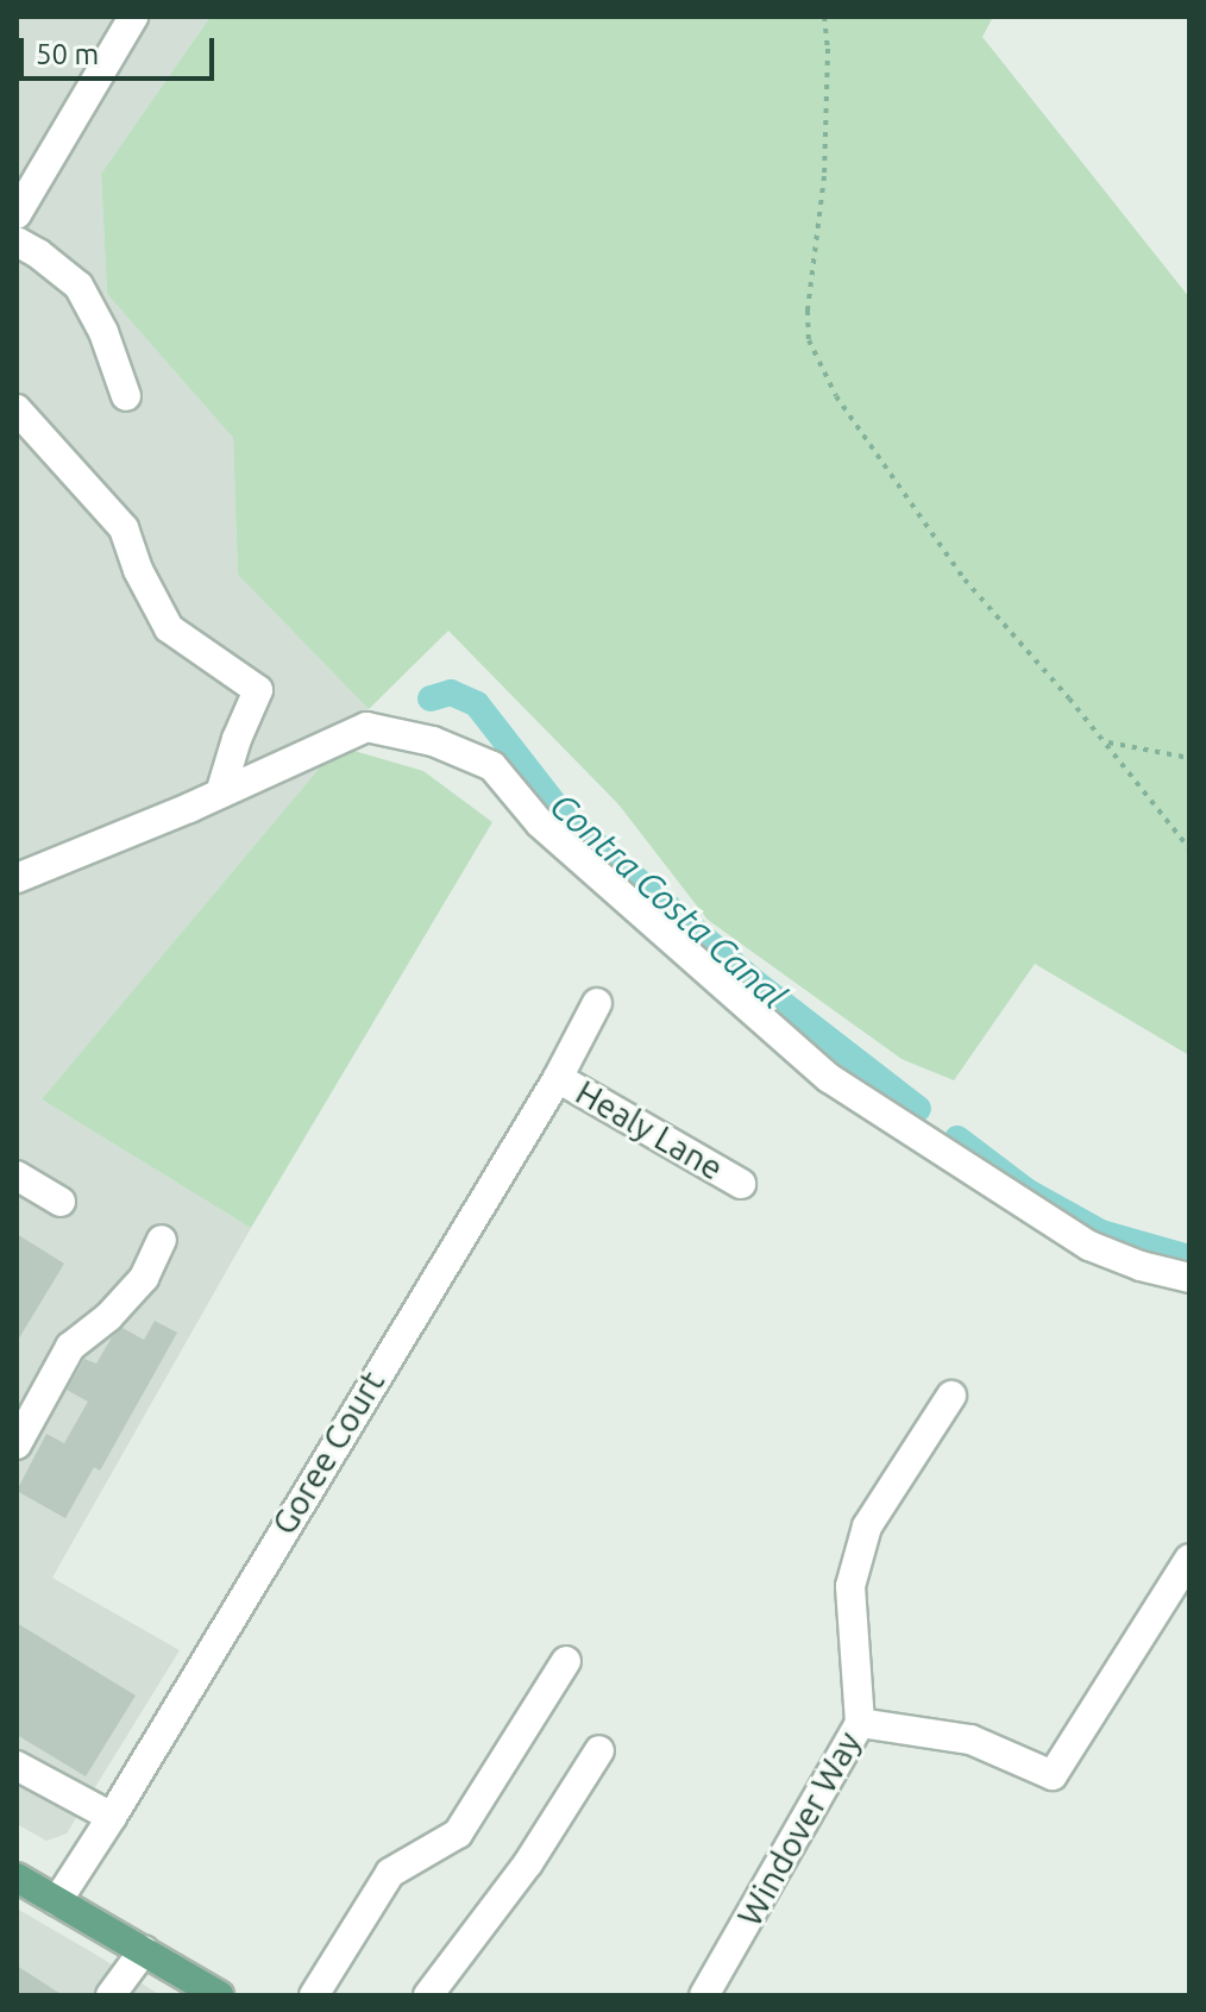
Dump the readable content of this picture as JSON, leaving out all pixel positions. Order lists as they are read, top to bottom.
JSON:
{
  "streets": {
    "street": ["Healy Lane", "Goree Court", "Windover Way"]
  },
  "crossings": [
    ["Healy Lane", "Goree Court"]
  ],
  "water": ["Contra Costa Canal"],
  "scale_bar": "50 m"
}
